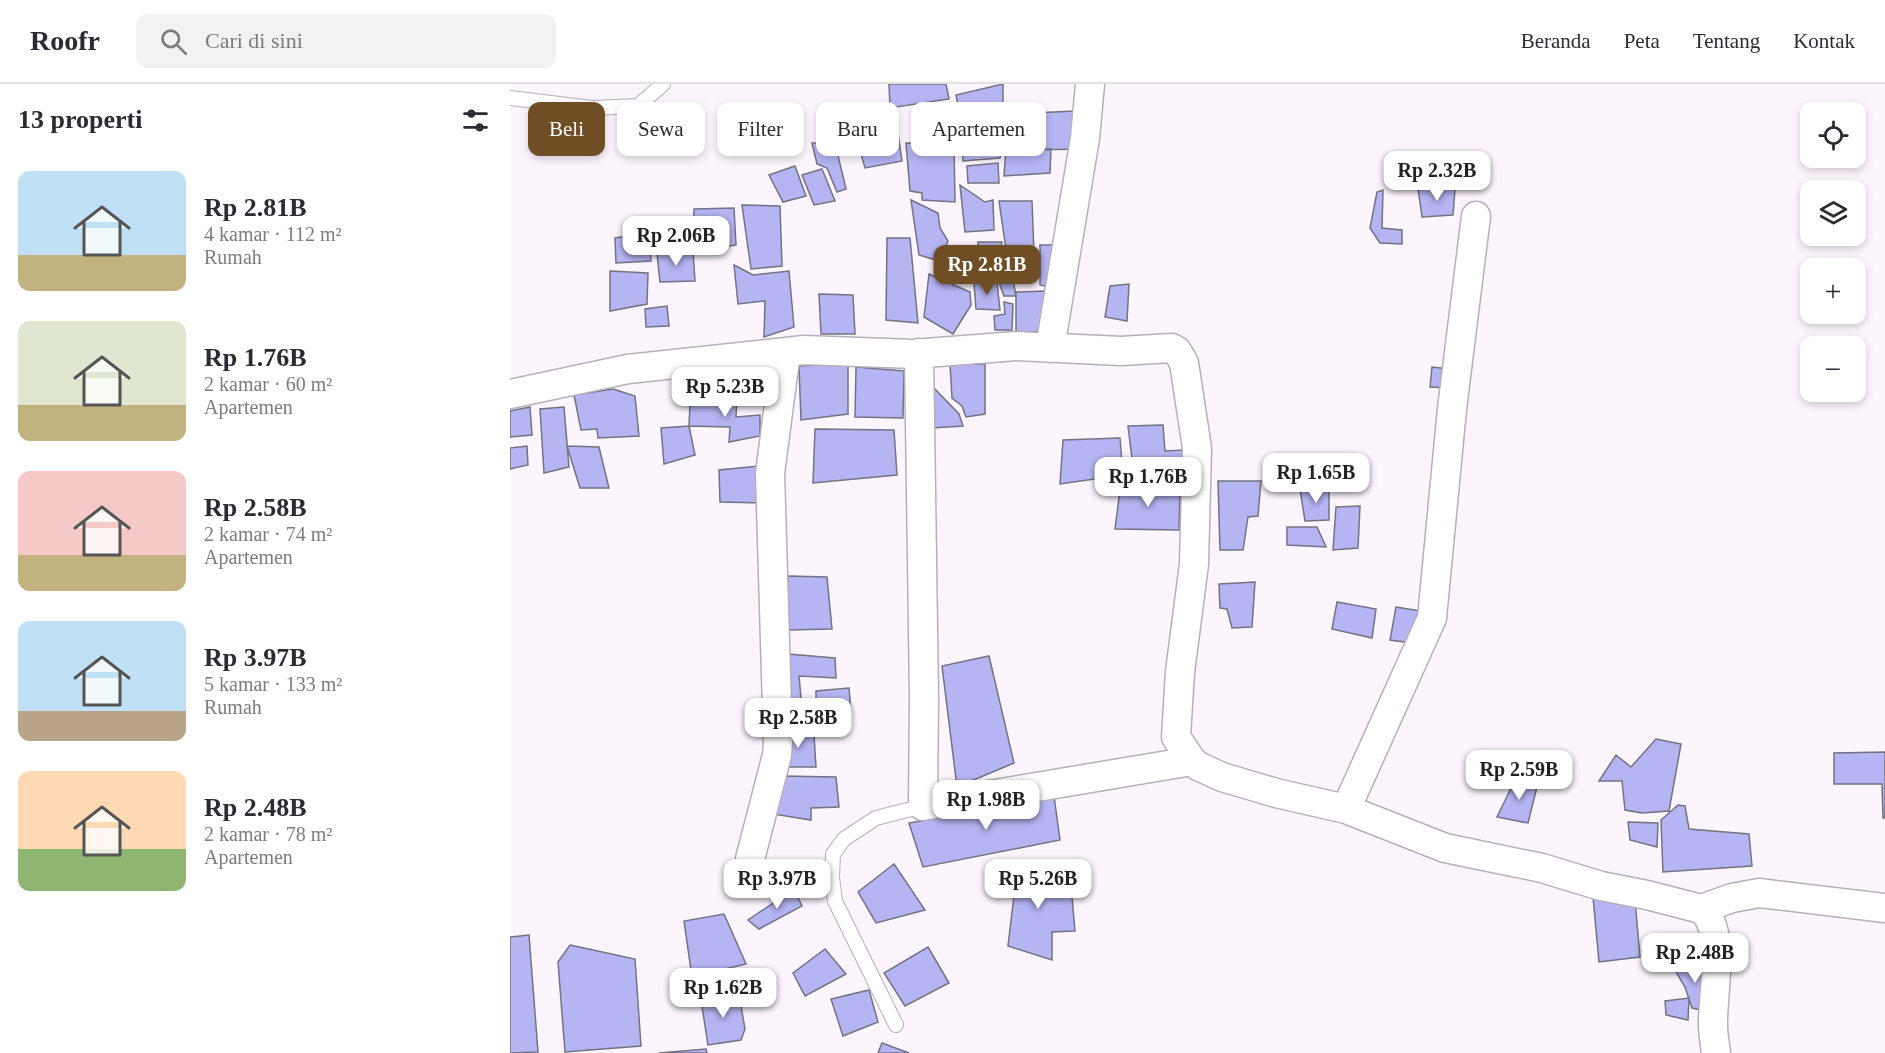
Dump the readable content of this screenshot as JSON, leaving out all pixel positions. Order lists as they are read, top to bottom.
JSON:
{
  "page": {
    "header": "Roofr",
    "search": "Cari di sini",
    "nav": [
      "Beranda",
      "Peta",
      "Tentang",
      "Kontak"
    ],
    "heading": "13 properti",
    "map_buttons": ["+", "−"],
    "chip": [
      "Beli",
      "Sewa",
      "Filter",
      "Baru",
      "Apartemen"
    ],
    "price": [
      "Rp 2.32B",
      "Rp 2.06B",
      "Rp 2.81B",
      "Rp 5.23B",
      "Rp 1.65B",
      "Rp 1.76B",
      "Rp 2.58B",
      "Rp 2.59B",
      "Rp 1.98B",
      "Rp 3.97B",
      "Rp 5.26B",
      "Rp 2.48B",
      "Rp 1.62B"
    ],
    "list": [
      {
        "name": "Rp 2.81B",
        "note": "4 kamar · 112 m² · Rumah"
      },
      {
        "name": "Rp 1.76B",
        "note": "2 kamar · 60 m² · Apartemen"
      },
      {
        "name": "Rp 2.58B",
        "note": "2 kamar · 74 m² · Apartemen"
      },
      {
        "name": "Rp 3.97B",
        "note": "5 kamar · 133 m² · Rumah"
      },
      {
        "name": "Rp 2.48B",
        "note": "2 kamar · 78 m² · Apartemen"
      }
    ]
  }
}
